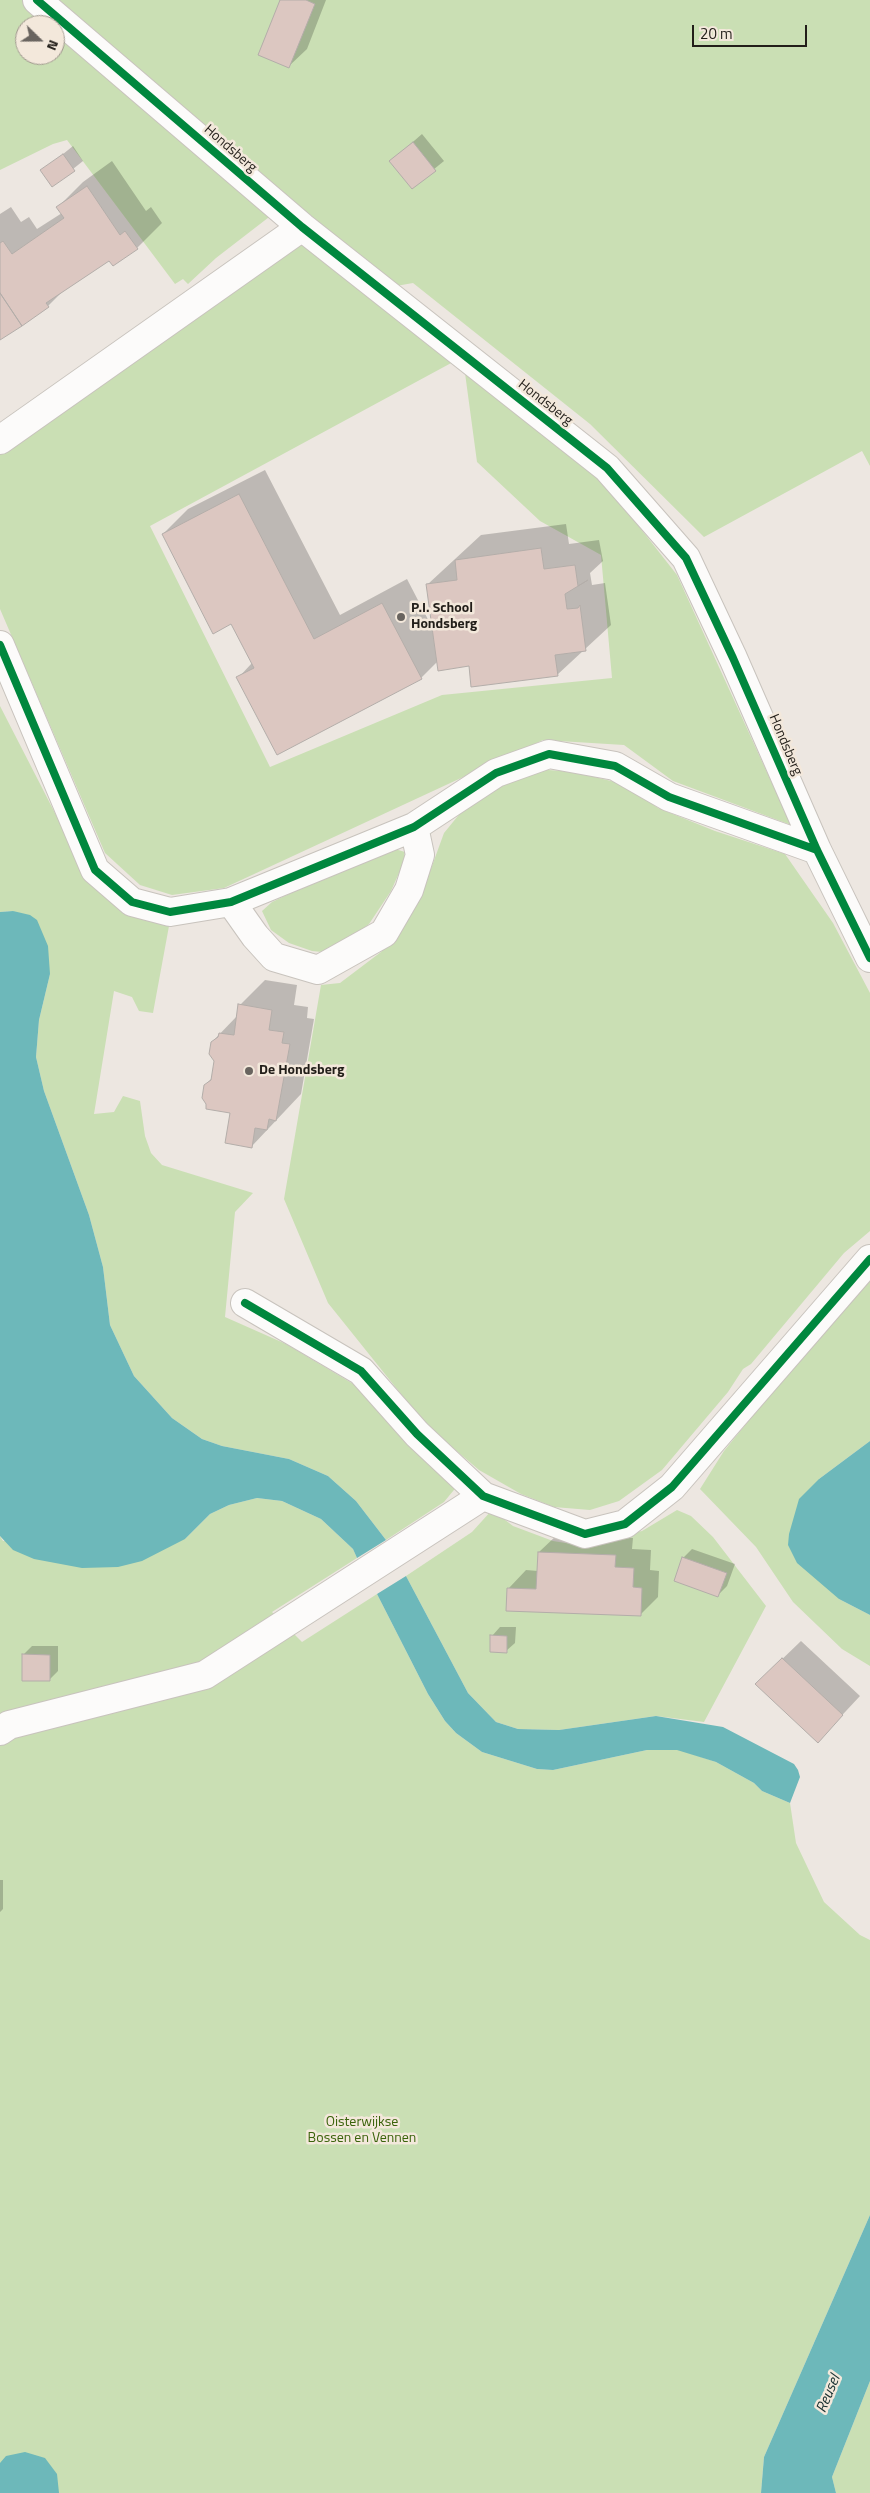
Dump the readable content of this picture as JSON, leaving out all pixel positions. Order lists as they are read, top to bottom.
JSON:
{
  "streets": {
    "street": ["Hondsberg"]
  },
  "water": ["Reusel"],
  "parks": ["Oisterwijkse Bossen en Vennen"],
  "places": ["P.I. School Hondsberg", "De Hondsberg"],
  "scale_bar": "20 m",
  "north": "right"
}
